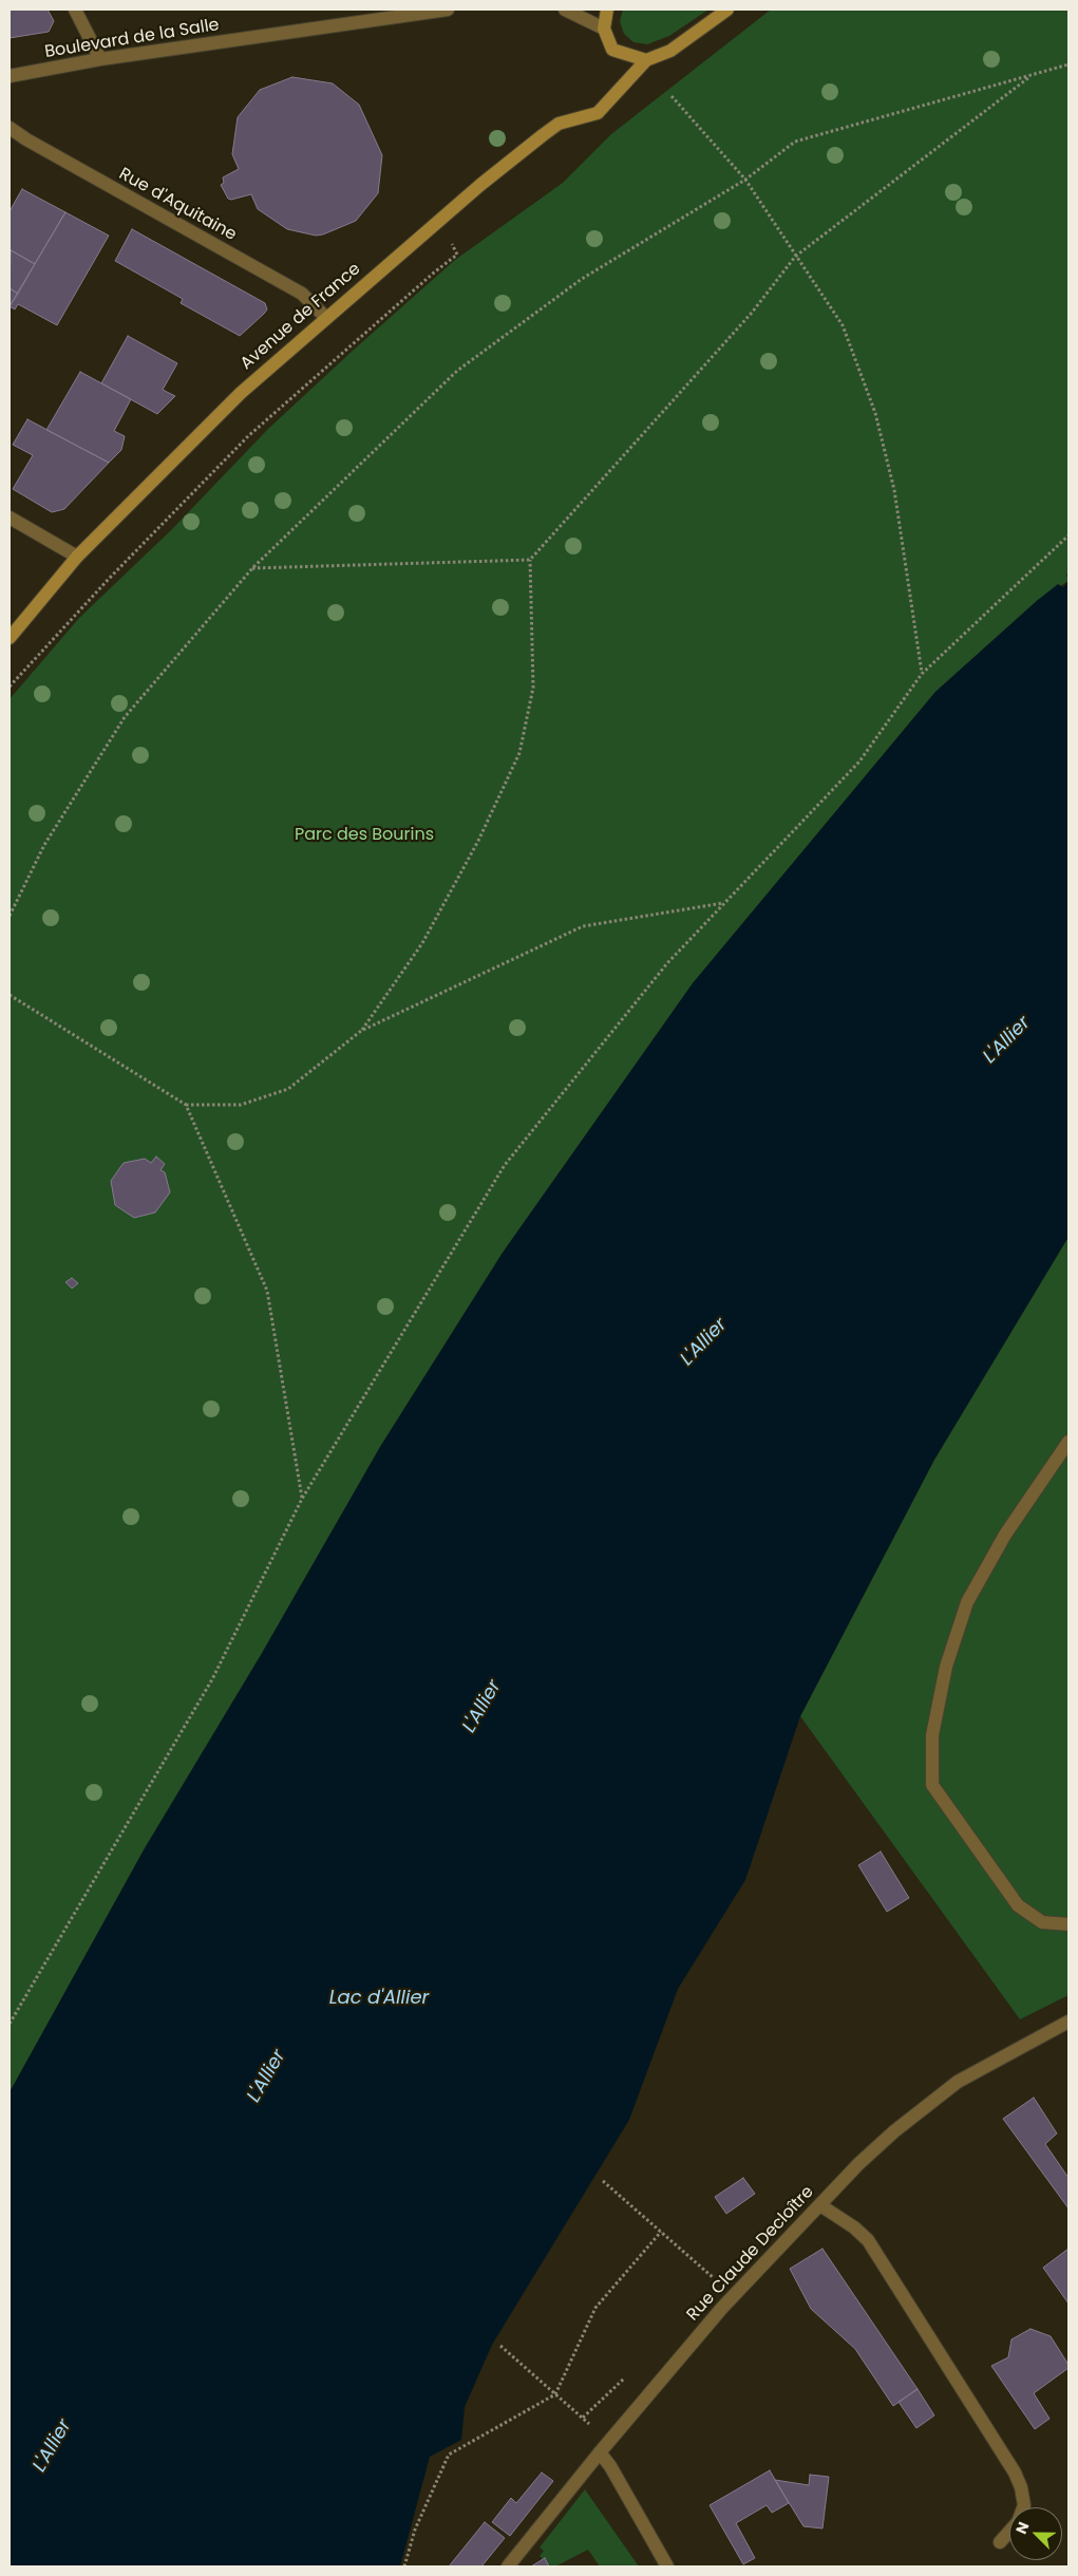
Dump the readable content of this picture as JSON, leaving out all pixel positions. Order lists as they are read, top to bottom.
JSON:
{
  "streets": {
    "street": [
      "Boulevard de la Salle",
      "Rue d'Aquitaine",
      "Avenue de France",
      "Rue Claude Decloître"
    ]
  },
  "crossings": [
    ["Rue d'Aquitaine", "Avenue de France"]
  ],
  "water": ["L'Allier", "Lac d'Allier"],
  "parks": ["Parc des Bourins"],
  "north": "top left"
}
